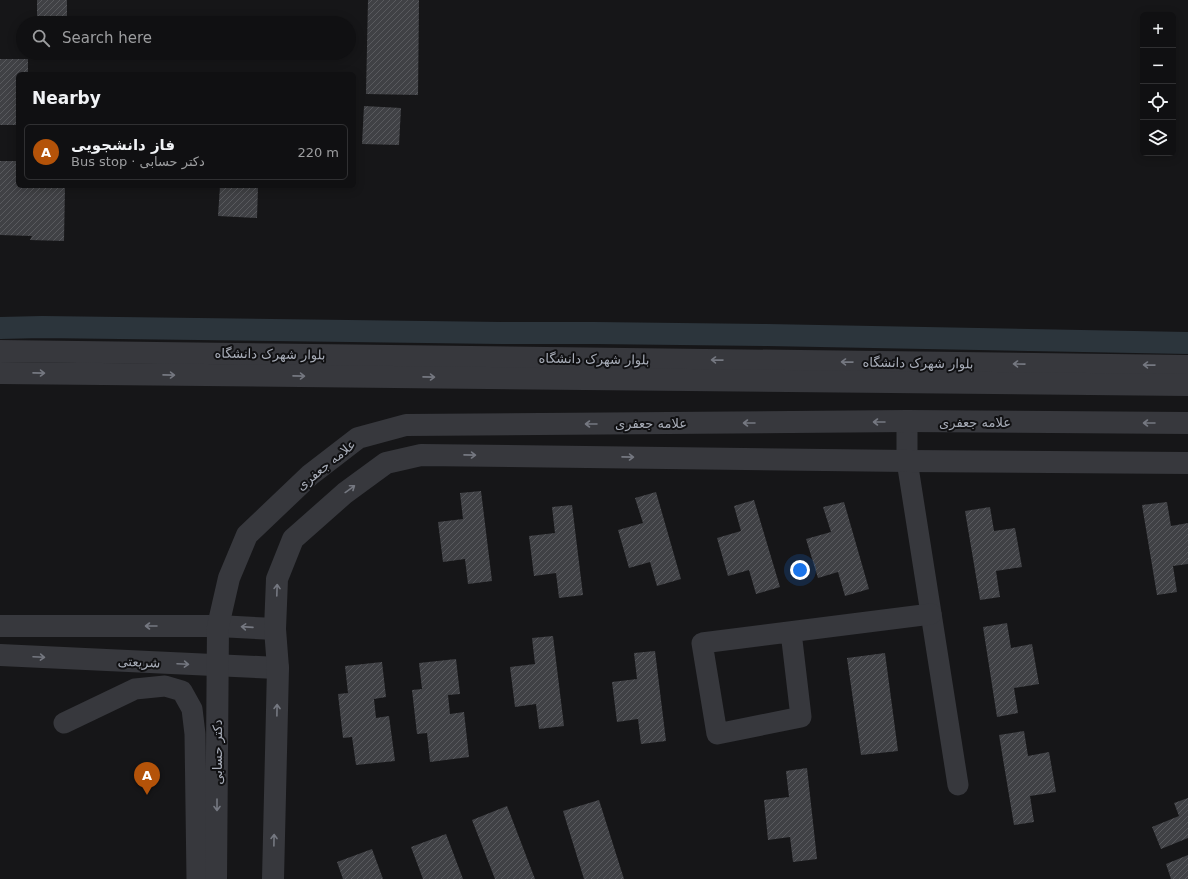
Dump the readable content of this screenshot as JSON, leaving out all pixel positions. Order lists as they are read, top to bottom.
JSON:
{
  "streets": {
    "street": [
      "بلوار شهرک دانشگاه",
      "علامه جعفری",
      "شریعتی",
      "دکتر حسابی"
    ]
  },
  "crossings": [
    ["علامه جعفری", "دکتر حسابی"],
    ["شریعتی", "دکتر حسابی"]
  ],
  "page": {
    "map_buttons": ["+", "−"],
    "search": "Search here",
    "heading": "Nearby",
    "list": [
      {
        "mark": "A",
        "name": "فاز دانشجویی",
        "note": "Bus stop · دکتر حسابی",
        "value": "220 m"
      }
    ],
    "pins": "A"
  }
}
